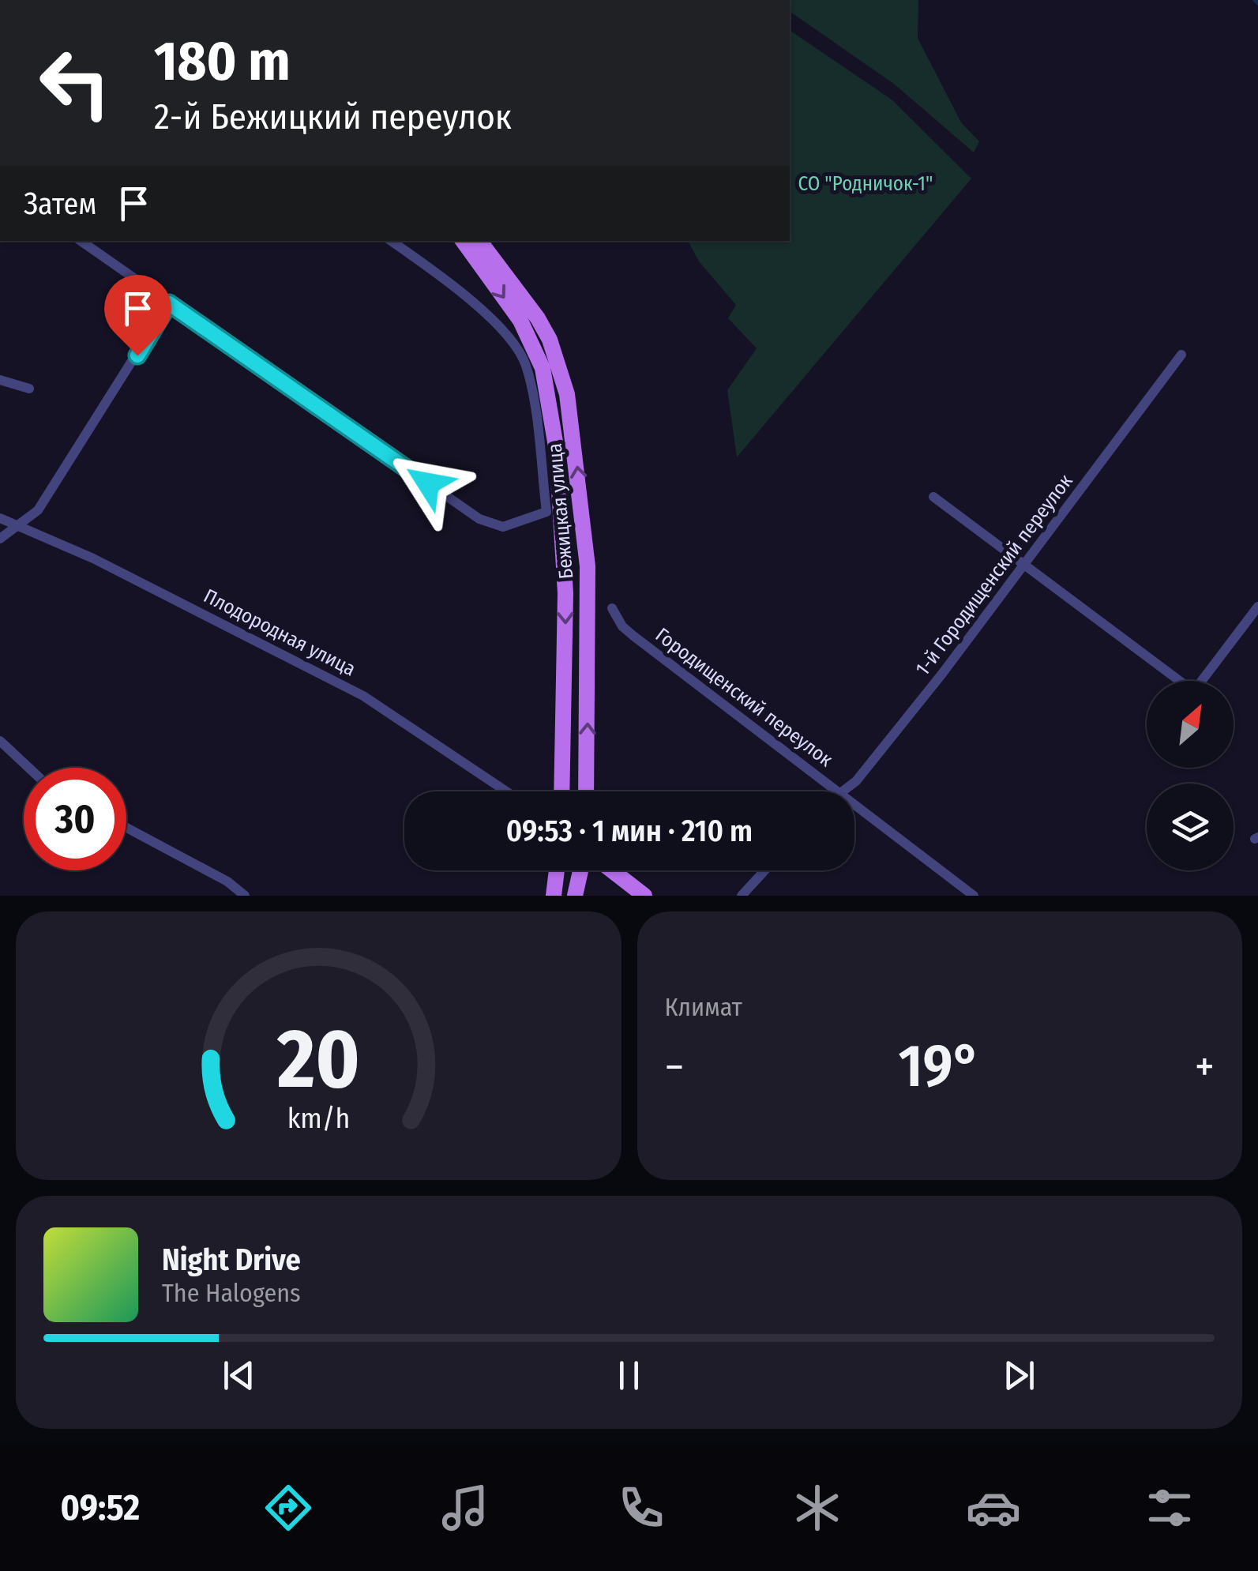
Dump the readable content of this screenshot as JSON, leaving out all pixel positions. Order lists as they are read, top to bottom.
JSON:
{
  "streets": {
    "main road": ["Бежицкая улица"],
    "street": ["1-й Городищенский переулок", "Плодородная улица", "Городищенский переулок"]
  },
  "parks": ["СО \"Родничок-1\""],
  "north": "top right",
  "page": {
    "turn": ["180 m", "2-й Бежицкий переулок"],
    "then": "Затем",
    "limit": "30",
    "trip": "09:53 · 1 мин · 210 m",
    "tile": "Климат",
    "heat": ["−", "19°", "+"],
    "song": ["Night Drive", "The Halogens"],
    "tabs": "09:52",
    "gauge": ["20", "km/h"]
  }
}
